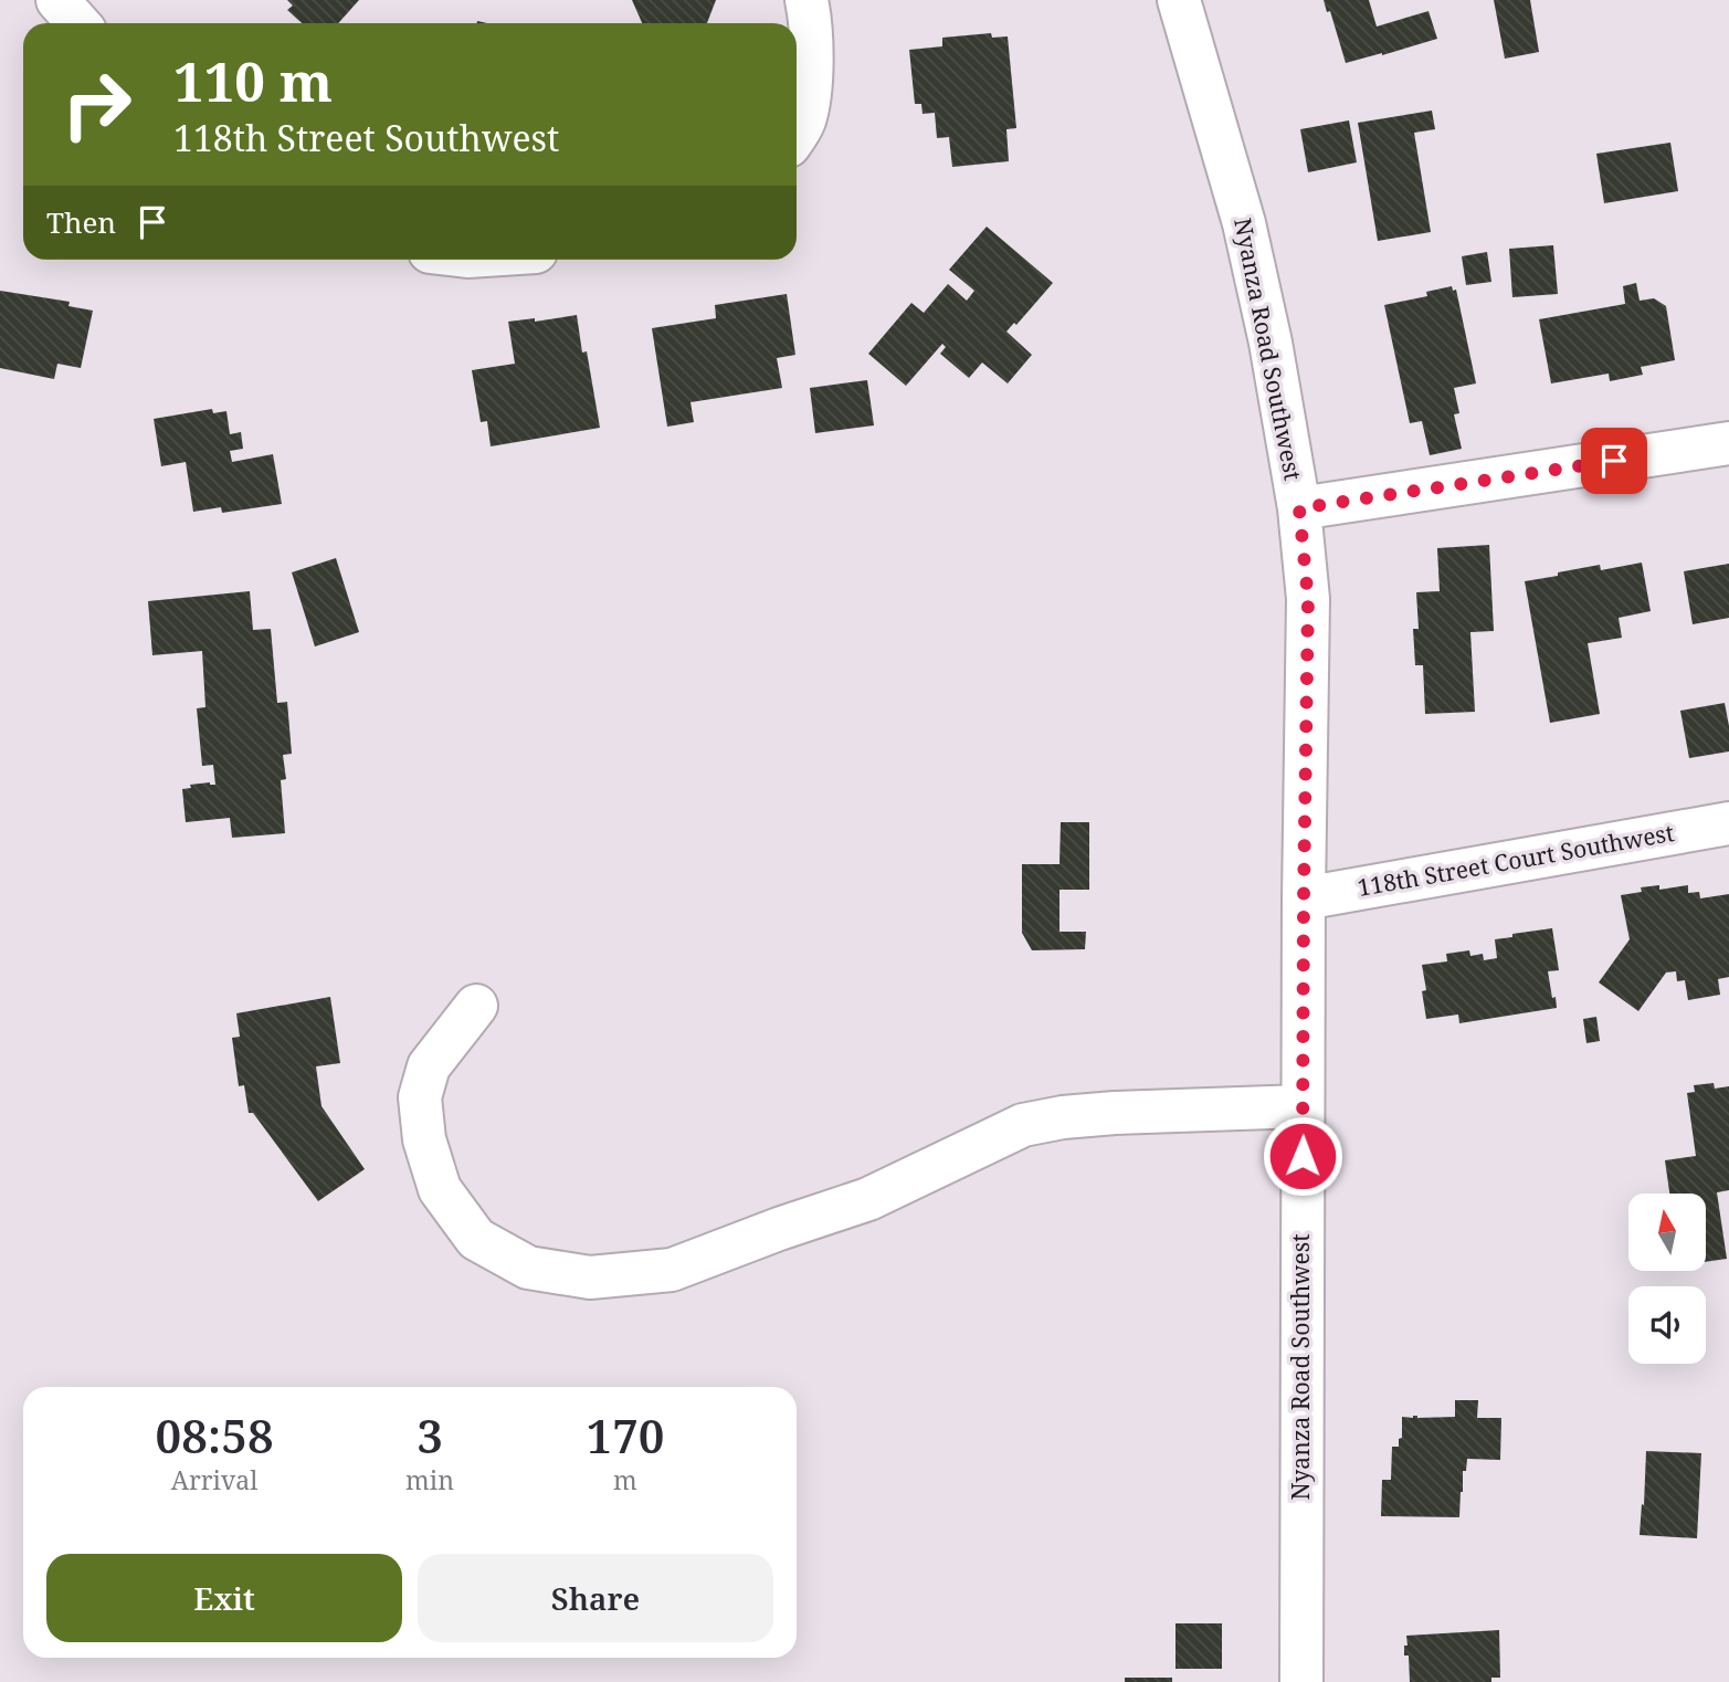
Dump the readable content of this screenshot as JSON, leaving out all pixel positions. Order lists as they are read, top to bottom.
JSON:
{
  "streets": {
    "street": ["Nyanza Road Southwest", "118th Street Court Southwest"]
  },
  "crossings": [
    ["Nyanza Road Southwest", "118th Street Court Southwest"]
  ],
  "north": "top",
  "page": {
    "turn": ["110 m", "118th Street Southwest"],
    "then": "Then",
    "eta": [
      "08:58",
      "Arrival",
      "3",
      "min",
      "170",
      "m"
    ],
    "buttons": ["Exit", "Share"]
  }
}
